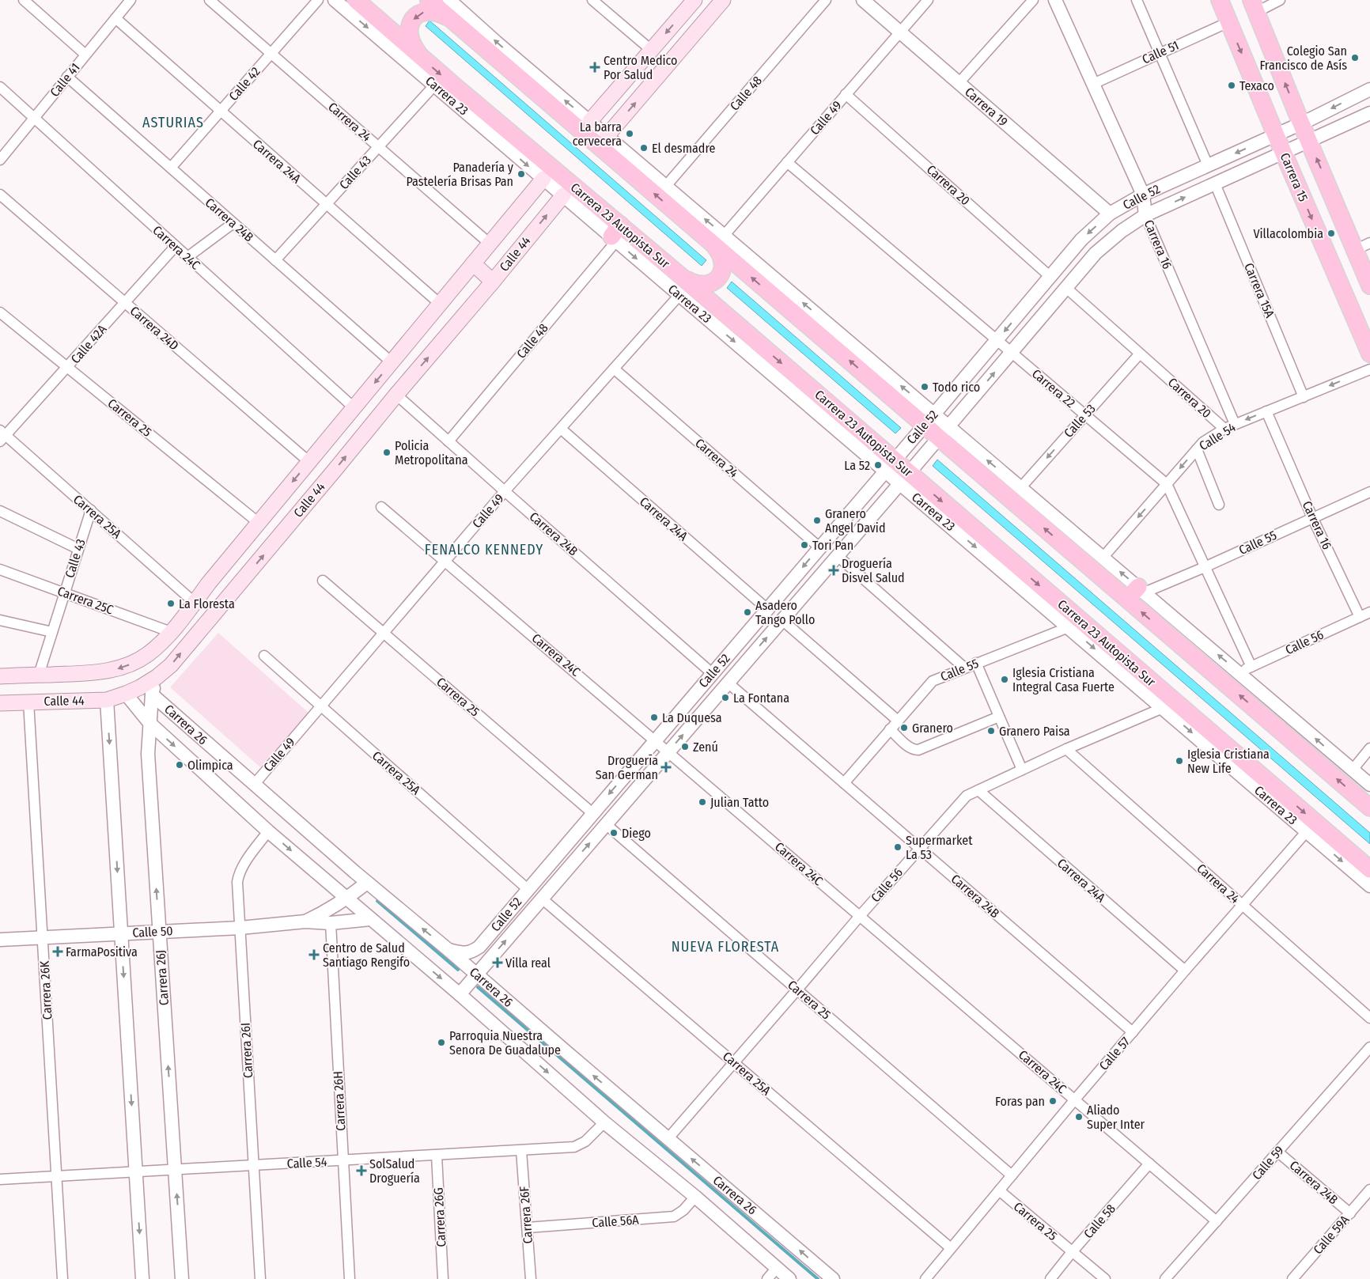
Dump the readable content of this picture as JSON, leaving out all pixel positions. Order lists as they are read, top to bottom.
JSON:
{
  "streets": {
    "main road": ["Carrera 15", "Carrera 23 Autopista Sur", "Calle 44"],
    "street": [
      "Calle 51",
      "Calle 41",
      "Calle 42",
      "Calle 48",
      "Carrera 23",
      "Carrera 19",
      "Calle 49",
      "Carrera 24",
      "Carrera 24A",
      "Calle 43",
      "Carrera 20",
      "Calle 52",
      "Carrera 24B",
      "Carrera 16",
      "Carrera 24C",
      "Carrera 15A",
      "Carrera 24D",
      "Calle 42A",
      "Carrera 22",
      "Carrera 25",
      "Calle 53",
      "Calle 54",
      "Carrera 25A",
      "Calle 55",
      "Carrera 25C",
      "Calle 56",
      "Carrera 26",
      "Calle 50",
      "Carrera 26J",
      "Carrera 26K",
      "Carrera 26I",
      "Calle 57",
      "Carrera 26H",
      "Calle 59",
      "Carrera 26F",
      "Carrera 26G",
      "Calle 56A",
      "Calle 58",
      "Calle 59A"
    ]
  },
  "crossings": [
    ["Calle 51", "Carrera 15"],
    ["Calle 51", "Carrera 16"],
    ["Calle 41", "Carrera 24A"],
    ["Calle 41", "Carrera 24B"],
    ["Calle 41", "Carrera 24C"],
    ["Calle 42", "Carrera 24"],
    ["Calle 42", "Carrera 24A"],
    ["Calle 42", "Carrera 24B"],
    ["Calle 48", "Carrera 23"],
    ["Calle 48", "Carrera 24B"],
    ["Calle 48", "Carrera 23 Autopista Sur"],
    ["Carrera 23", "Calle 49"],
    ["Carrera 23", "Calle 43"],
    ["Carrera 23", "Calle 52"],
    ["Carrera 23", "Carrera 23 Autopista Sur"],
    ["Carrera 23", "Calle 44"],
    ["Carrera 23", "Calle 55"],
    ["Carrera 23", "Calle 56"],
    ["Carrera 23", "Calle 57"],
    ["Carrera 19", "Calle 49"],
    ["Carrera 19", "Calle 52"],
    ["Calle 49", "Carrera 24"],
    ["Calle 49", "Carrera 24A"],
    ["Calle 49", "Carrera 20"],
    ["Calle 49", "Carrera 24B"],
    ["Calle 49", "Carrera 24C"],
    ["Calle 49", "Carrera 22"],
    ["Calle 49", "Carrera 25"],
    ["Calle 49", "Carrera 25A"],
    ["Calle 49", "Carrera 26"],
    ["Carrera 24", "Calle 43"],
    ["Carrera 24", "Calle 52"],
    ["Carrera 24", "Calle 44"],
    ["Carrera 24", "Calle 56"],
    ["Carrera 24", "Calle 57"],
    ["Carrera 24A", "Calle 43"],
    ["Carrera 24A", "Calle 52"],
    ["Carrera 24A", "Calle 44"],
    ["Carrera 24A", "Calle 56"],
    ["Carrera 24A", "Calle 57"],
    ["Calle 43", "Carrera 24B"],
    ["Calle 43", "Calle 44"],
    ["Calle 43", "Carrera 25A"],
    ["Calle 43", "Carrera 25C"],
    ["Carrera 15", "Calle 52"],
    ["Carrera 20", "Calle 52"],
    ["Carrera 20", "Calle 53"],
    ["Carrera 20", "Calle 54"],
    ["Calle 52", "Carrera 24B"],
    ["Calle 52", "Carrera 23 Autopista Sur"],
    ["Calle 52", "Carrera 16"],
    ["Calle 52", "Carrera 24C"],
    ["Calle 52", "Carrera 15A"],
    ["Calle 52", "Carrera 22"],
    ["Calle 52", "Carrera 25"],
    ["Calle 52", "Carrera 25A"],
    ["Calle 52", "Carrera 26"],
    ["Carrera 24B", "Calle 44"],
    ["Carrera 24B", "Calle 55"],
    ["Carrera 24B", "Calle 56"],
    ["Carrera 24B", "Calle 57"],
    ["Carrera 24B", "Calle 59"],
    ["Carrera 24B", "Calle 59A"],
    ["Carrera 16", "Calle 54"],
    ["Carrera 16", "Calle 55"],
    ["Carrera 16", "Calle 56"],
    ["Carrera 24C", "Calle 44"],
    ["Carrera 24C", "Calle 42A"],
    ["Carrera 24C", "Calle 56"],
    ["Carrera 24C", "Calle 57"],
    ["Carrera 24C", "Calle 59"],
    ["Carrera 24C", "Calle 58"],
    ["Calle 44", "Carrera 24D"],
    ["Calle 44", "Carrera 25"],
    ["Calle 44", "Carrera 25A"],
    ["Calle 44", "Carrera 25C"],
    ["Calle 44", "Carrera 26"],
    ["Calle 44", "Carrera 26J"],
    ["Calle 44", "Carrera 26K"],
    ["Carrera 15A", "Calle 54"],
    ["Carrera 24D", "Calle 42A"],
    ["Calle 42A", "Carrera 25"],
    ["Calle 42A", "Carrera 25A"],
    ["Carrera 22", "Calle 53"],
    ["Carrera 22", "Calle 54"],
    ["Carrera 22", "Calle 55"],
    ["Carrera 22", "Calle 56"],
    ["Carrera 25", "Calle 56"],
    ["Carrera 25", "Calle 57"],
    ["Carrera 25", "Calle 58"],
    ["Calle 54", "Carrera 26"],
    ["Calle 54", "Carrera 26J"],
    ["Calle 54", "Carrera 26K"],
    ["Calle 54", "Carrera 26I"],
    ["Calle 54", "Carrera 26H"],
    ["Calle 54", "Carrera 26F"],
    ["Calle 54", "Carrera 26G"],
    ["Carrera 25A", "Calle 56"],
    ["Carrera 25A", "Calle 57"],
    ["Calle 56", "Carrera 26"],
    ["Carrera 26", "Calle 50"],
    ["Carrera 26", "Carrera 26J"],
    ["Carrera 26", "Carrera 26I"],
    ["Carrera 26", "Calle 56A"],
    ["Calle 50", "Carrera 26J"],
    ["Calle 50", "Carrera 26K"],
    ["Calle 50", "Carrera 26I"],
    ["Calle 50", "Carrera 26H"],
    ["Carrera 26F", "Calle 56A"]
  ],
  "one_way": ["Calle 53"],
  "districts": ["ASTURIAS", "FENALCO KENNEDY", "NUEVA FLORESTA"],
  "places": {
    "other": [
      "Colegio San Francisco de Asís",
      "Texaco",
      "La barra cervecera",
      "El desmadre",
      "Panadería y Pastelería Brisas Pan",
      "Villacolombia",
      "Todo rico",
      "Policia Metropolitana",
      "La 52",
      "Granero Angel David",
      "Tori Pan",
      "La Floresta",
      "Asadero Tango Pollo",
      "Iglesia Cristiana Integral Casa Fuerte",
      "La Fontana",
      "La Duquesa",
      "Granero",
      "Granero Paisa",
      "Zenú",
      "Iglesia Cristiana New Life",
      "Olimpica",
      "Julian Tatto",
      "Diego",
      "Supermarket La 53",
      "Parroquia Nuestra Senora De Guadalupe",
      "Foras pan",
      "Aliado Super Inter"
    ],
    "health": [
      "Centro Medico Por Salud",
      "Droguería Disvel Salud",
      "Droguerīa San German",
      "FarmaPositiva",
      "Centro de Salud Santiago Rengifo",
      "Villa real",
      "SolSalud Droguería"
    ]
  }
}
